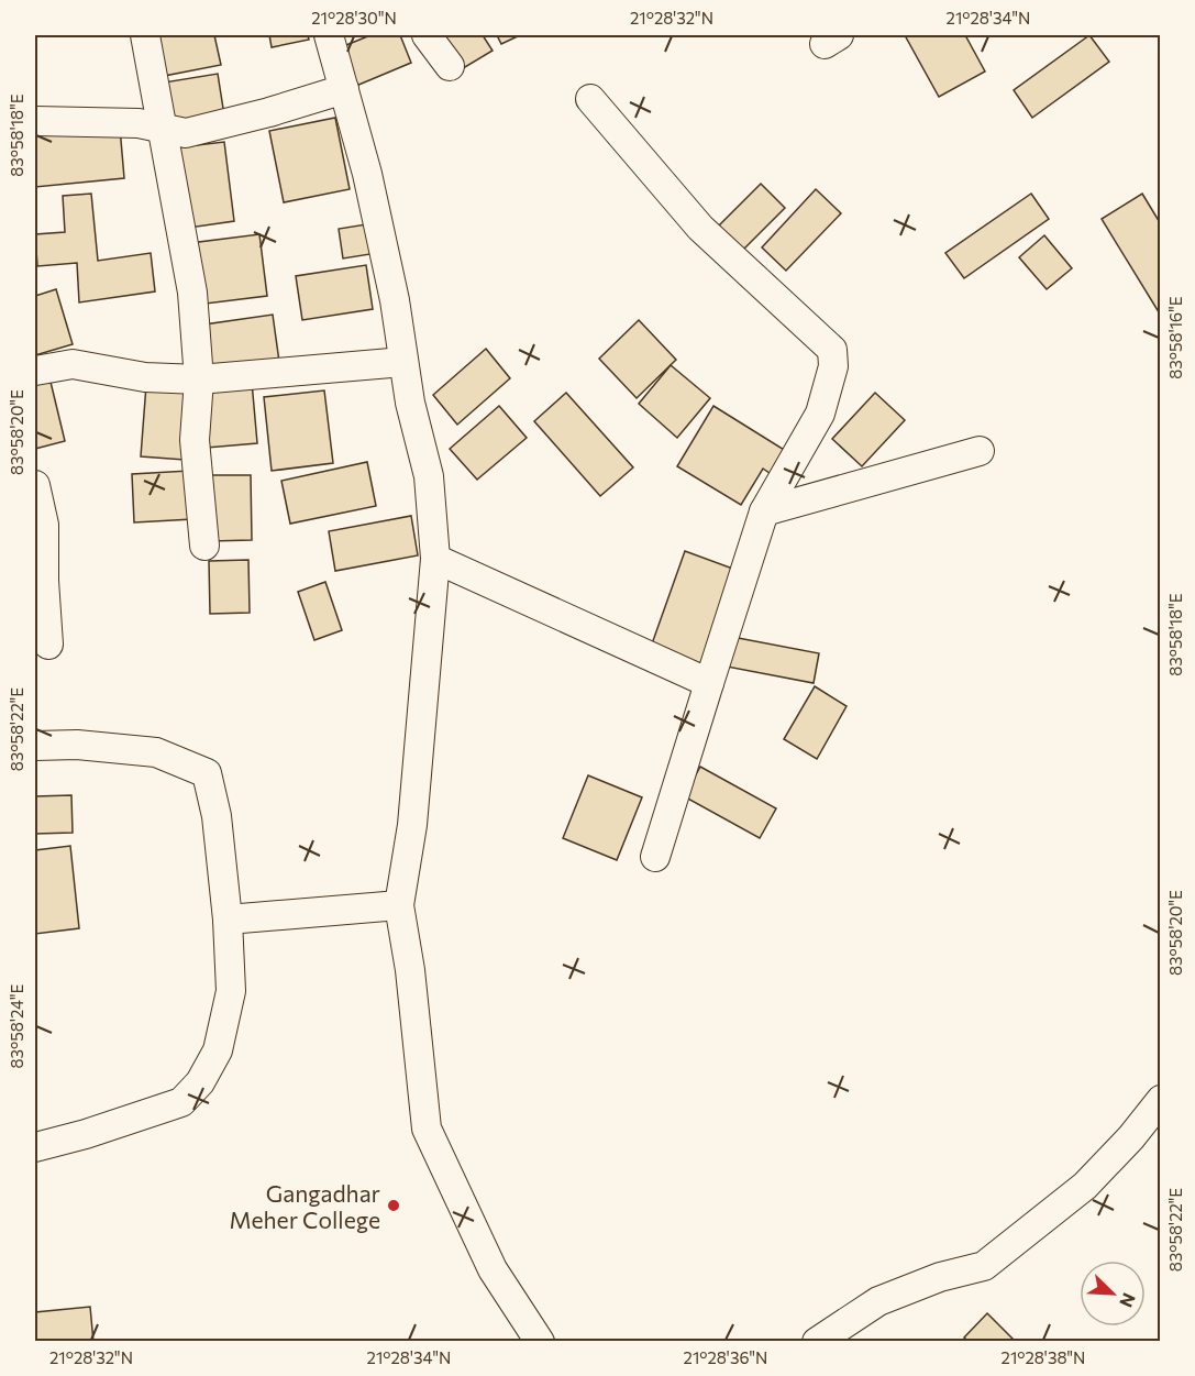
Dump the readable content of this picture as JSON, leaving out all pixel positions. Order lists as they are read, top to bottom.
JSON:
{
  "places": ["Gangadhar Meher College"],
  "north": "bottom right",
  "coordinates": [
    "21°28'30\"N",
    "21°28'32\"N",
    "21°28'34\"N",
    "83°58'18\"E",
    "83°58'16\"E",
    "83°58'20\"E",
    "83°58'22\"E",
    "83°58'24\"E",
    "21°28'36\"N",
    "21°28'38\"N"
  ]
}
